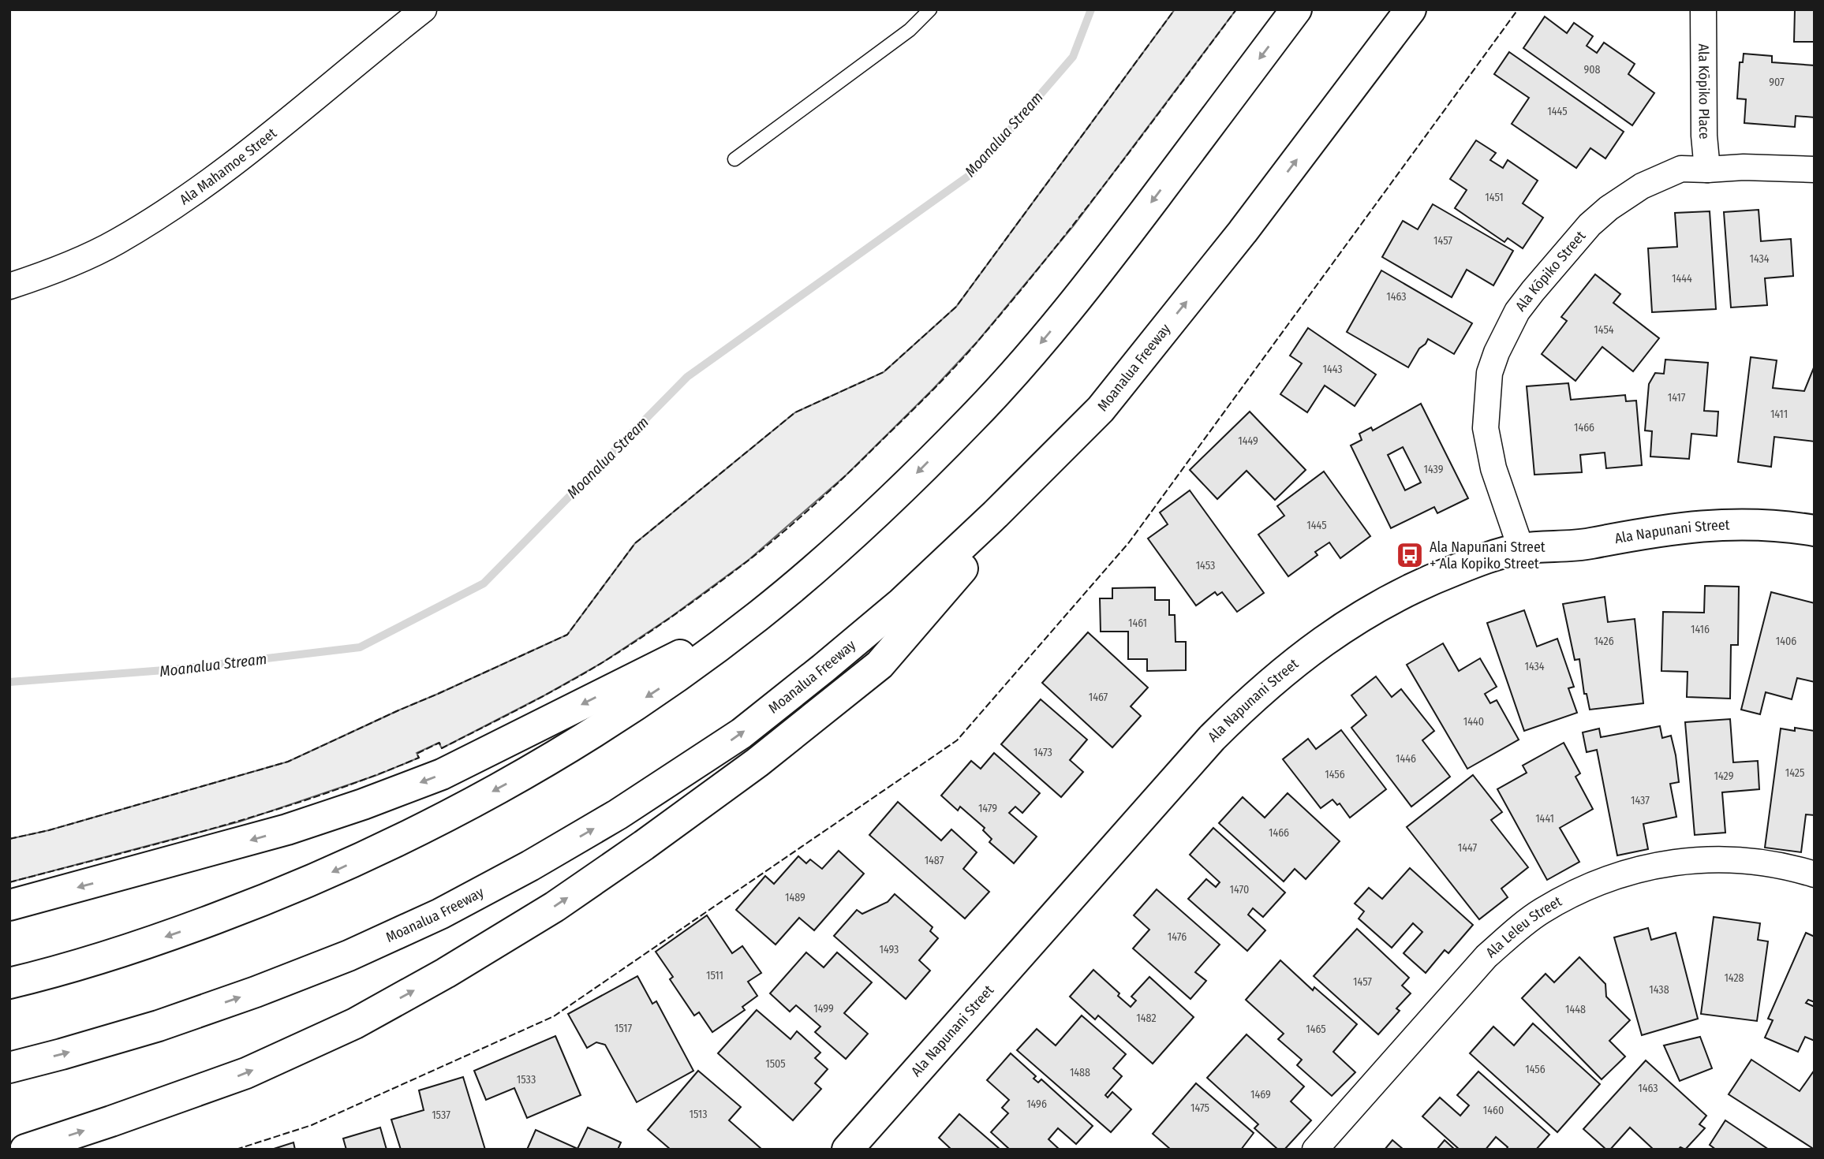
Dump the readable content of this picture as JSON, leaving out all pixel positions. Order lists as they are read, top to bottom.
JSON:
{
  "streets": {
    "main road": ["Moanalua Freeway", "Ala Napunani Street"],
    "street": [
      "Ala Kōpiko Place",
      "Ala Mahamoe Street",
      "Ala Kōpiko Street",
      "Ala Leleu Street"
    ]
  },
  "crossings": [
    ["Ala Kōpiko Place", "Ala Kōpiko Street"],
    ["Ala Kōpiko Street", "Ala Napunani Street"]
  ],
  "water": ["Moanalua Stream"],
  "places": {
    "bus stop": ["Ala Napunani Street + Ala Kopiko Street"]
  },
  "house_numbers": [
    "908",
    "907",
    "1445",
    "1451",
    "1457",
    "1434",
    "1444",
    "1463",
    "1454",
    "1443",
    "1417",
    "1411",
    "1466",
    "1449",
    "1439",
    "1445",
    "1453",
    "1461",
    "1416",
    "1426",
    "1406",
    "1434",
    "1467",
    "1440",
    "1473",
    "1446",
    "1425",
    "1456",
    "1429",
    "1437",
    "1479",
    "1441",
    "1466",
    "1447",
    "1487",
    "1470",
    "1489",
    "1476",
    "1493",
    "1511",
    "1428",
    "1457",
    "1438",
    "1499",
    "1448",
    "1482",
    "1517",
    "1465",
    "1505",
    "1456",
    "1488",
    "1533",
    "1463",
    "1469",
    "1496",
    "1475",
    "1460",
    "1513",
    "1537"
  ]
}
